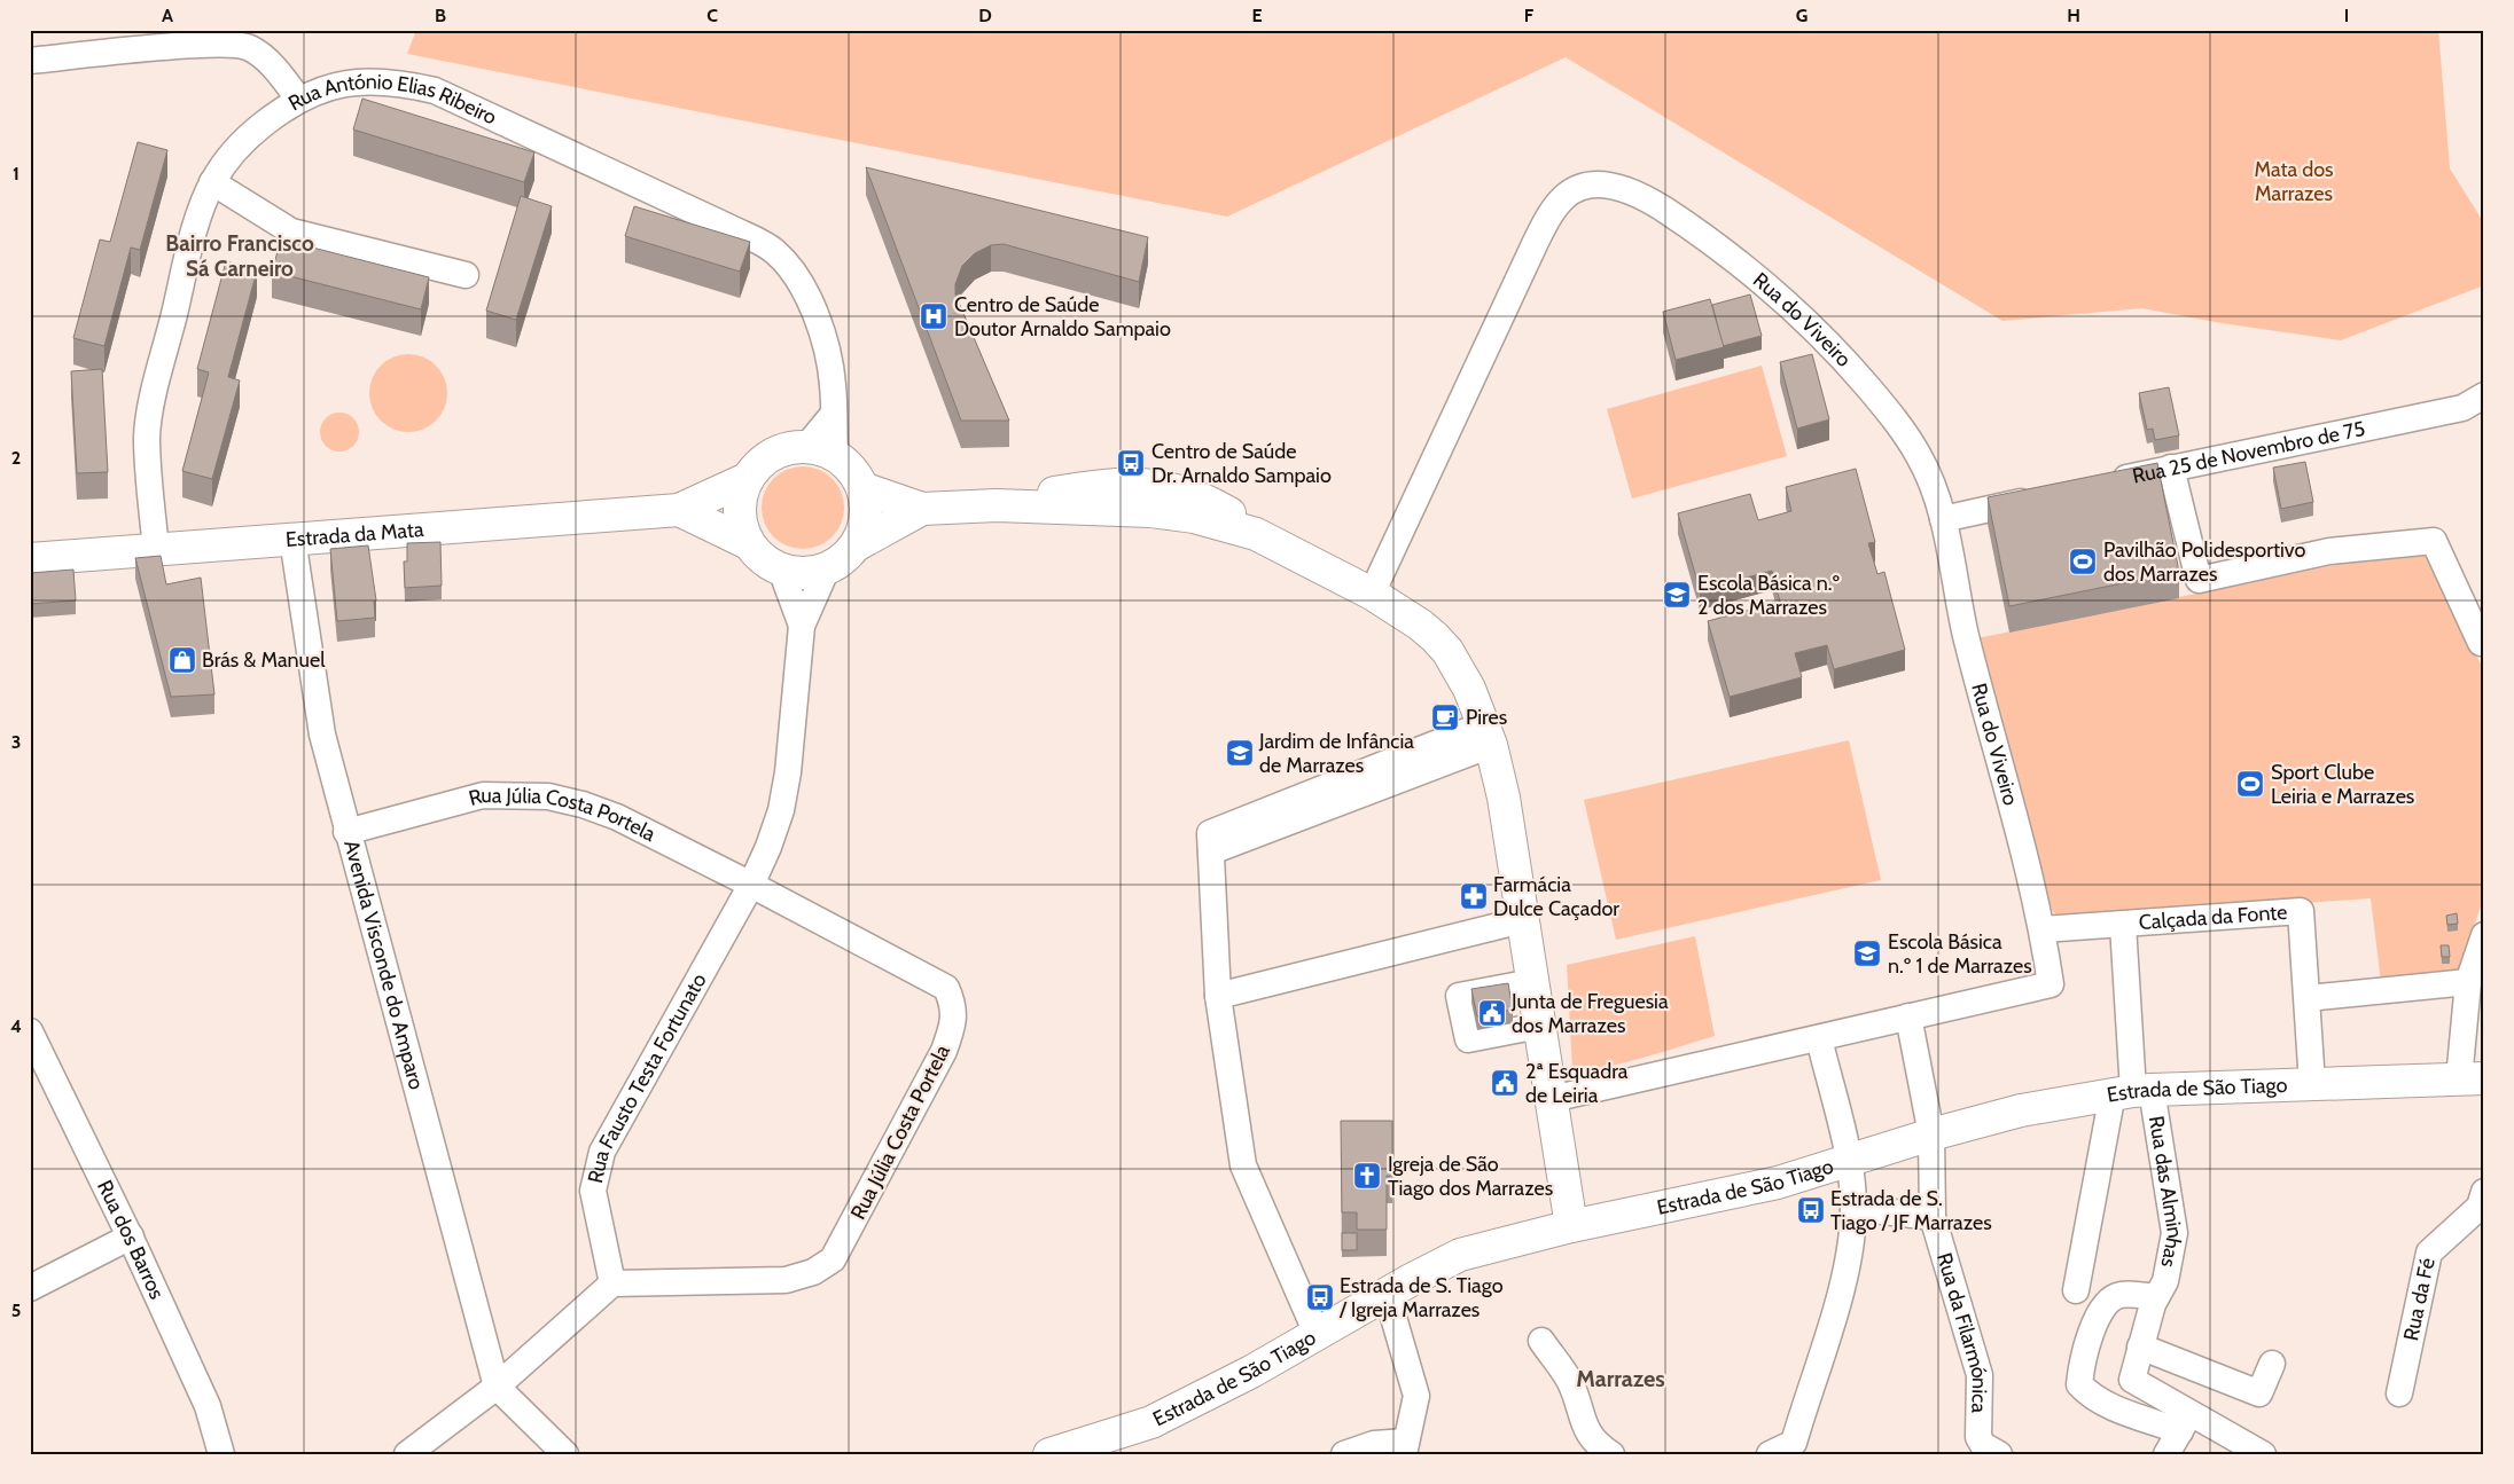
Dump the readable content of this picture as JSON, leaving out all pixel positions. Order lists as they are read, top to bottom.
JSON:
{
  "streets": {
    "main road": ["Estrada da Mata", "Estrada de São Tiago"],
    "street": [
      "Rua António Elias Ribeiro",
      "Rua do Viveiro",
      "Rua 25 de Novembro de 75",
      "Rua Júlia Costa Portela",
      "Calçada da Fonte",
      "Avenida Visconde do Amparo",
      "Rua Fausto Testa Fortunato",
      "Rua das Alminhas",
      "Rua dos Barros",
      "Rua da Fé",
      "Rua da Filarmónica"
    ]
  },
  "crossings": [
    ["Rua António Elias Ribeiro", "Estrada da Mata"],
    ["Rua do Viveiro", "Rua da Filarmónica"],
    ["Estrada da Mata", "Avenida Visconde do Amparo"],
    ["Rua Júlia Costa Portela", "Avenida Visconde do Amparo"],
    ["Rua Júlia Costa Portela", "Rua Fausto Testa Fortunato"],
    ["Calçada da Fonte", "Estrada de São Tiago"],
    ["Estrada de São Tiago", "Rua das Alminhas"],
    ["Estrada de São Tiago", "Rua da Filarmónica"]
  ],
  "districts": ["Bairro Francisco Sá Carneiro", "Marrazes"],
  "parks": ["Mata dos Marrazes"],
  "places": {
    "hospital": ["Centro de Saúde Doutor Arnaldo Sampaio"],
    "bus stop": ["Centro de Saúde Dr. Arnaldo Sampaio", "Estrada de S. Tiago / JF Marrazes", "Estrada de S. Tiago / Igreja Marrazes"],
    "sports": ["Pavilhão Polidesportivo dos Marrazes", "Sport Clube Leiria e Marrazes"],
    "school or university": ["Escola Básica n.º 2 dos Marrazes", "Jardim de Infância de Marrazes", "Escola Básica n.º 1 de Marrazes"],
    "shop": ["Brás & Manuel"],
    "cafe": ["Pires"],
    "pharmacy": ["Farmácia Dulce Caçador"],
    "public building": ["Junta de Freguesia dos Marrazes", "2ª Esquadra de Leiria"],
    "church": ["Igreja de São Tiago dos Marrazes"]
  },
  "grid": {
    "columns": [
      "A",
      "B",
      "C",
      "D",
      "E",
      "F",
      "G",
      "H",
      "I"
    ],
    "rows": [
      "1",
      "2",
      "3",
      "4",
      "5"
    ]
  }
}
